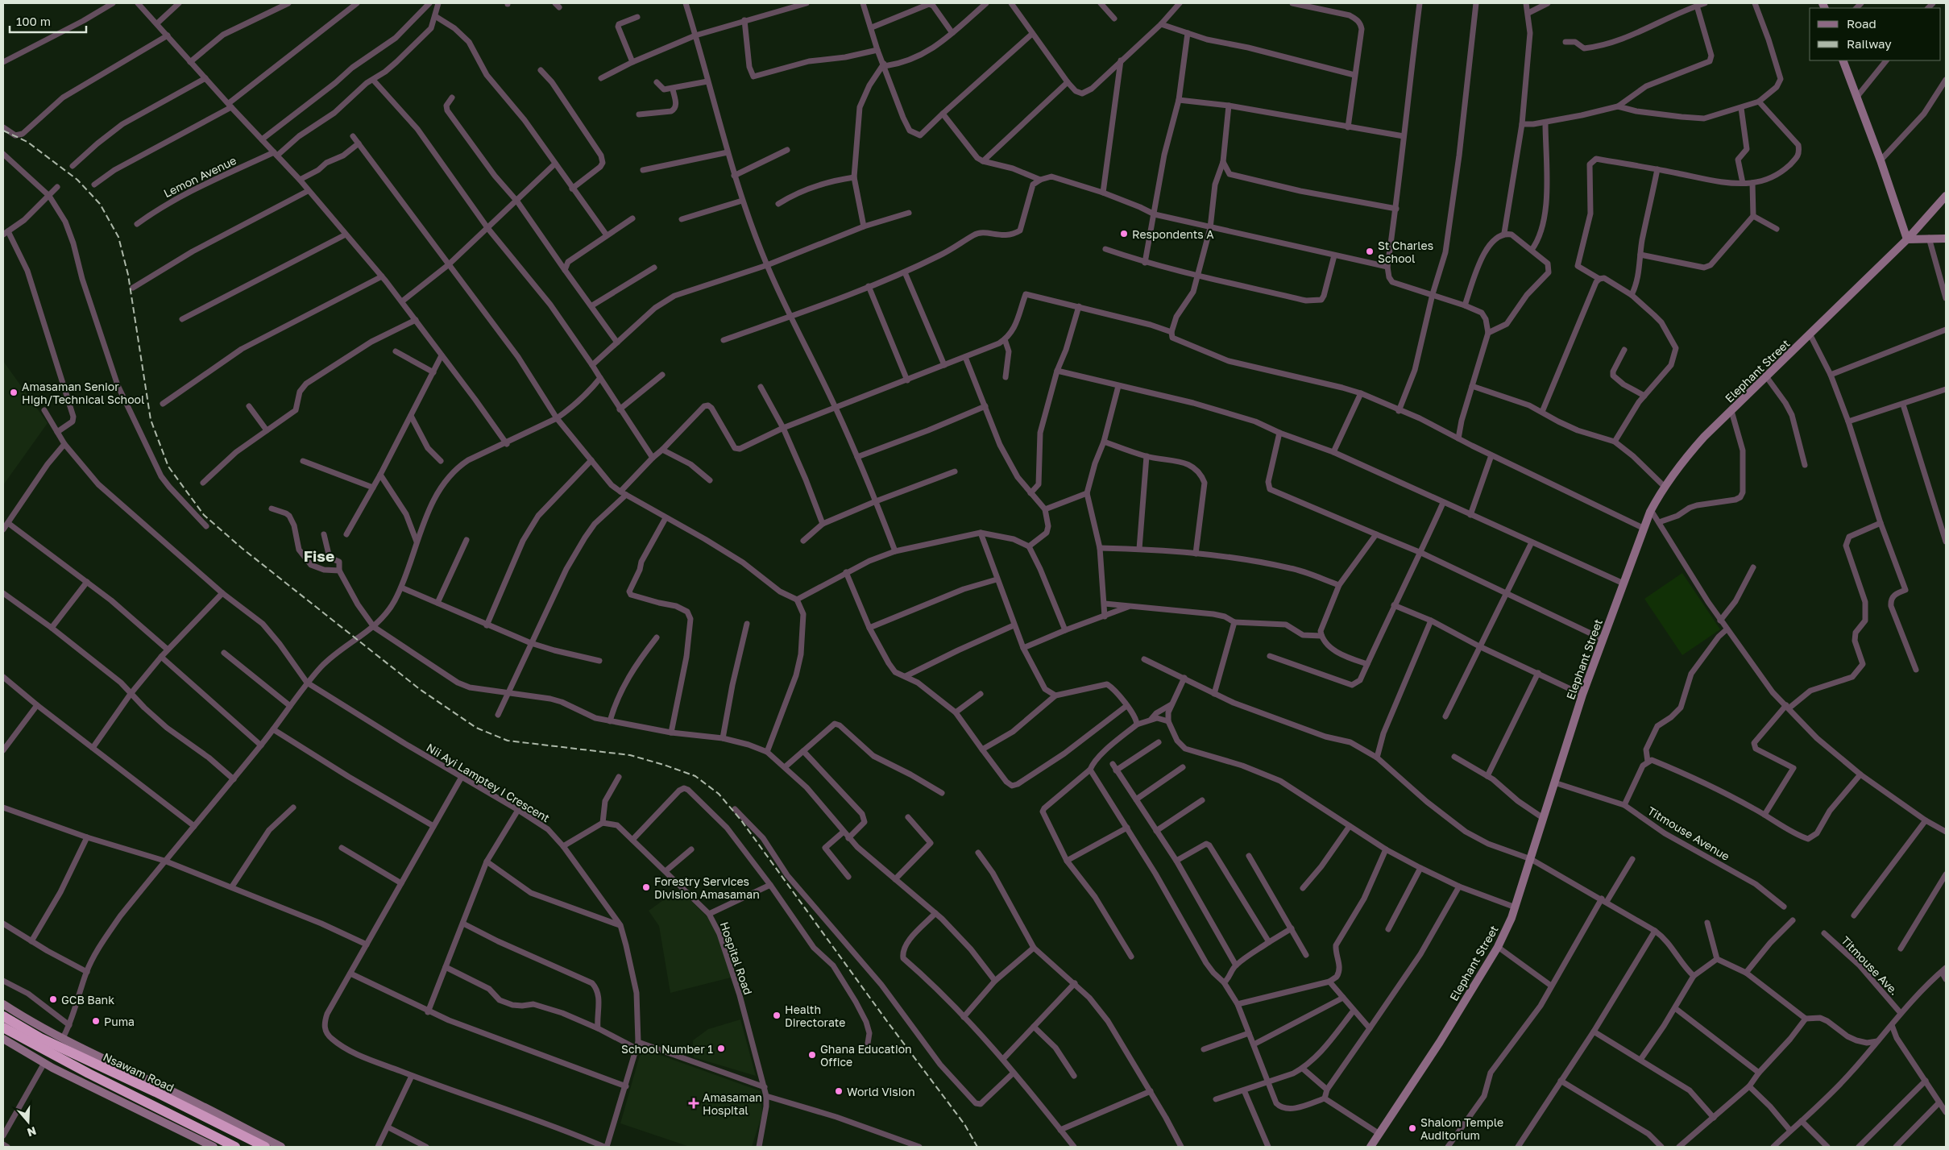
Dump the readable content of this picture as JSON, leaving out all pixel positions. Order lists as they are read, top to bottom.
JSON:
{
  "streets": {
    "highway": ["Nsawam Road"],
    "main road": ["Elephant Street"],
    "street": [
      "Lemon Avenue",
      "Nii Ayi Lamptey I Crescent",
      "Titmouse Avenue",
      "Hospital Road",
      "Titmouse Ave."
    ]
  },
  "crossings": [
    ["Elephant Street", "Titmouse Avenue"]
  ],
  "districts": ["Fise"],
  "places": {
    "other": [
      "Respondents A",
      "St Charles School",
      "Amasaman Senior High/Technical School",
      "Forestry Services Division Amasaman",
      "GCB Bank",
      "Health Directorate",
      "Puma",
      "School Number 1",
      "Ghana Education Office",
      "World Vision",
      "Shalom Temple Auditorium"
    ],
    "health": ["Amasaman Hospital"]
  },
  "legend": ["Road", "Railway"],
  "scale_bar": "100 m",
  "north": "bottom"
}
